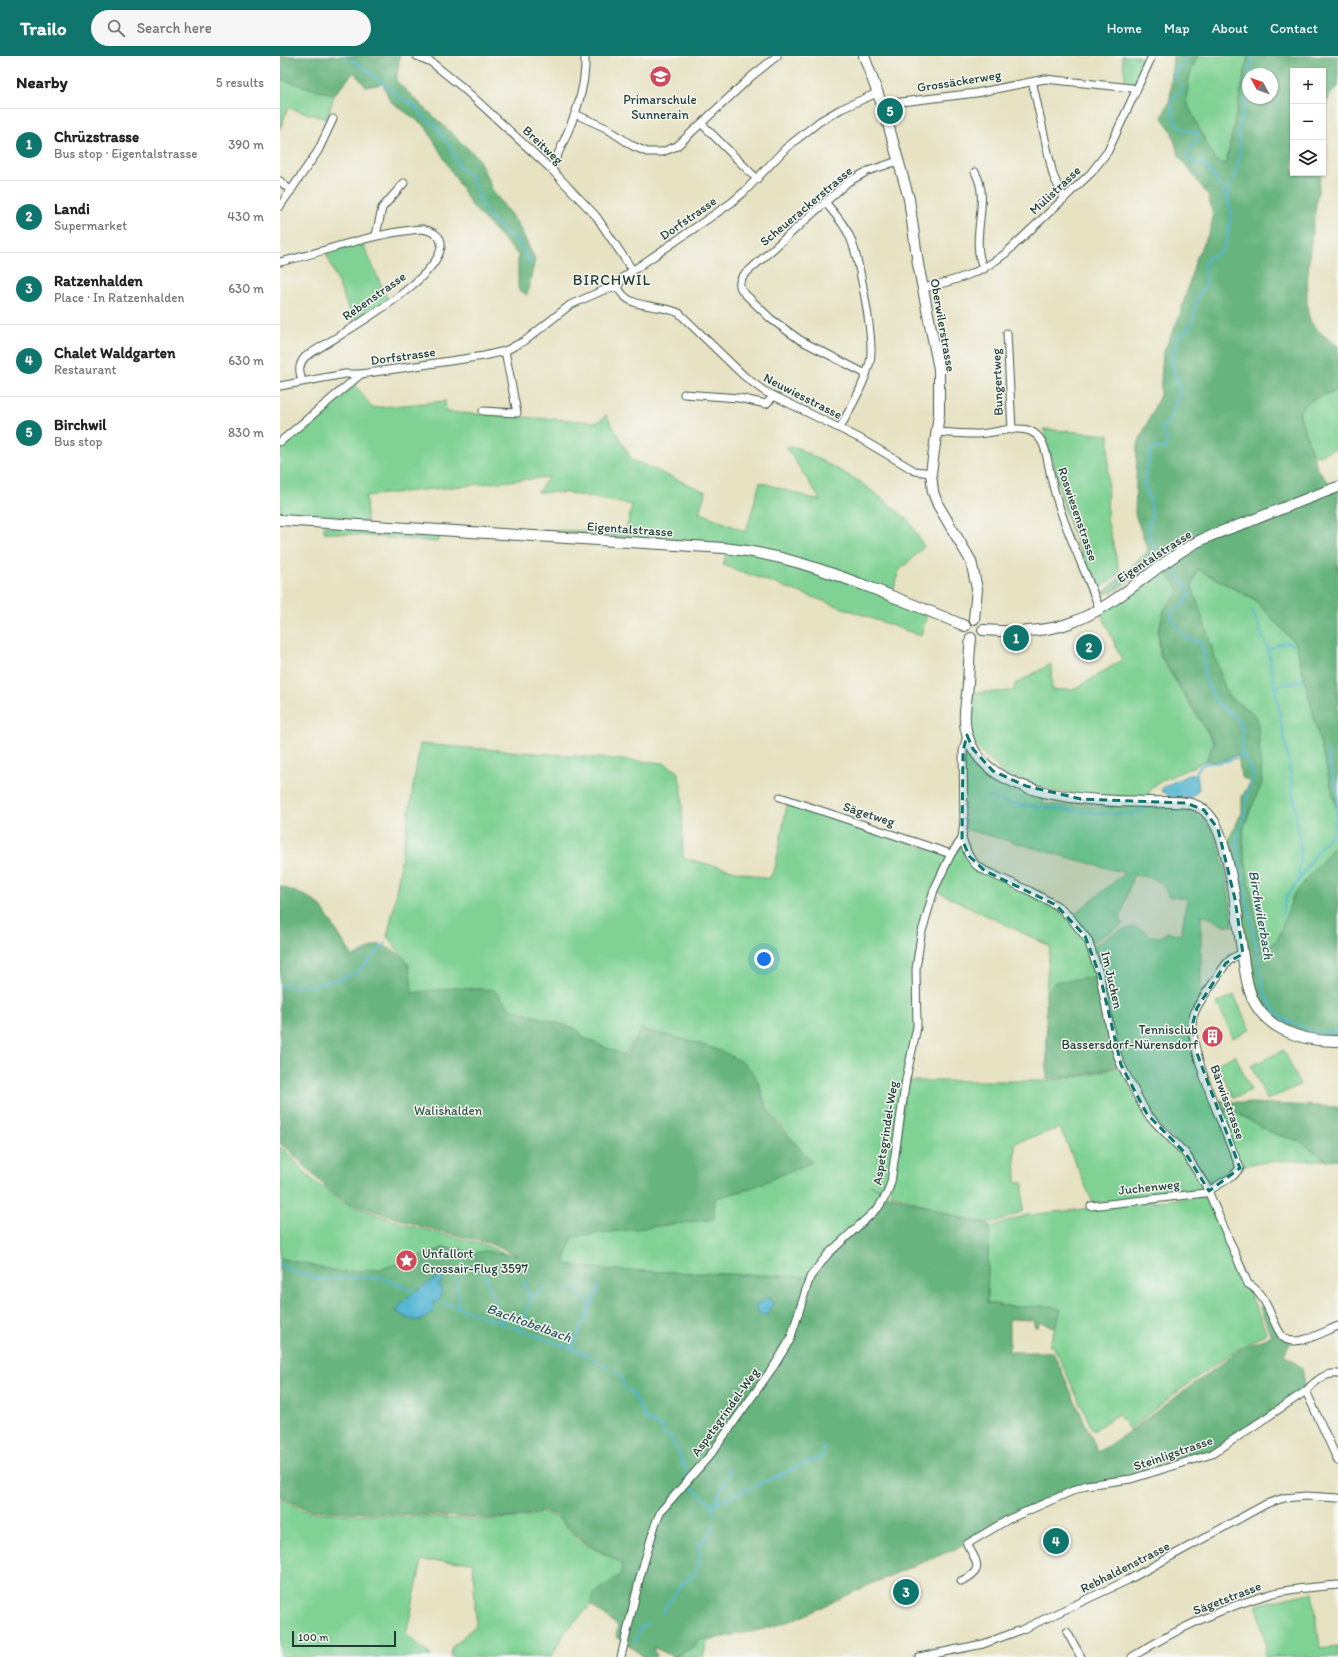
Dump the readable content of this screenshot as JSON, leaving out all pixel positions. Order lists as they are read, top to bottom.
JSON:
{
  "streets": {
    "street": [
      "Grossäckerweg",
      "Breitweg",
      "Mülistrasse",
      "Scheuerackerstrasse",
      "Dorfstrasse",
      "Rebenstrasse",
      "Oberwilerstrasse",
      "Bungertweg",
      "Neuwiesstrasse",
      "Roswiesenstrasse",
      "Eigentalstrasse",
      "Sägetweg",
      "Im Juchen",
      "Bärwisstrasse",
      "Aspetsgrindel-Weg",
      "Juchenweg",
      "Steinligstrasse",
      "Rebhaldenstrasse",
      "Sägetstrasse"
    ]
  },
  "crossings": [
    ["Grossäckerweg", "Mülistrasse"],
    ["Grossäckerweg", "Oberwilerstrasse"],
    ["Breitweg", "Dorfstrasse"],
    ["Mülistrasse", "Oberwilerstrasse"],
    ["Scheuerackerstrasse", "Oberwilerstrasse"],
    ["Dorfstrasse", "Oberwilerstrasse"],
    ["Dorfstrasse", "Neuwiesstrasse"],
    ["Oberwilerstrasse", "Neuwiesstrasse"],
    ["Oberwilerstrasse", "Roswiesenstrasse"],
    ["Oberwilerstrasse", "Eigentalstrasse"],
    ["Bungertweg", "Roswiesenstrasse"],
    ["Roswiesenstrasse", "Eigentalstrasse"],
    ["Sägetweg", "Aspetsgrindel-Weg"],
    ["Im Juchen", "Bärwisstrasse"],
    ["Im Juchen", "Aspetsgrindel-Weg"],
    ["Im Juchen", "Juchenweg"],
    ["Bärwisstrasse", "Juchenweg"]
  ],
  "districts": ["BIRCHWIL"],
  "water": ["Birchwilerbach", "Bachtobelbach"],
  "parks": ["Walishalden"],
  "places": {
    "school or university": ["Primarschule Sunnerain"],
    "building": ["Tennisclub Bassersdorf-Nürensdorf"],
    "place": ["Unfallort Crossair-Flug 3597"]
  },
  "scale_bar": "100 m",
  "north": "top left",
  "page": {
    "header": "Trailo",
    "search": "Search here",
    "nav": [
      "Home",
      "Map",
      "About",
      "Contact"
    ],
    "heading": ["Nearby", "5 results"],
    "map_buttons": ["+", "−"],
    "pins": [
      "5",
      "1",
      "2",
      "4",
      "3"
    ],
    "list": [
      {
        "mark": "1",
        "name": "Chrüzstrasse",
        "note": "Bus stop · Eigentalstrasse",
        "value": "390 m"
      },
      {
        "mark": "2",
        "name": "Landi",
        "note": "Supermarket",
        "value": "430 m"
      },
      {
        "mark": "3",
        "name": "Ratzenhalden",
        "note": "Place · In Ratzenhalden",
        "value": "630 m"
      },
      {
        "mark": "4",
        "name": "Chalet Waldgarten",
        "note": "Restaurant",
        "value": "630 m"
      },
      {
        "mark": "5",
        "name": "Birchwil",
        "note": "Bus stop",
        "value": "830 m"
      }
    ],
    "scale": "100 m"
  }
}
